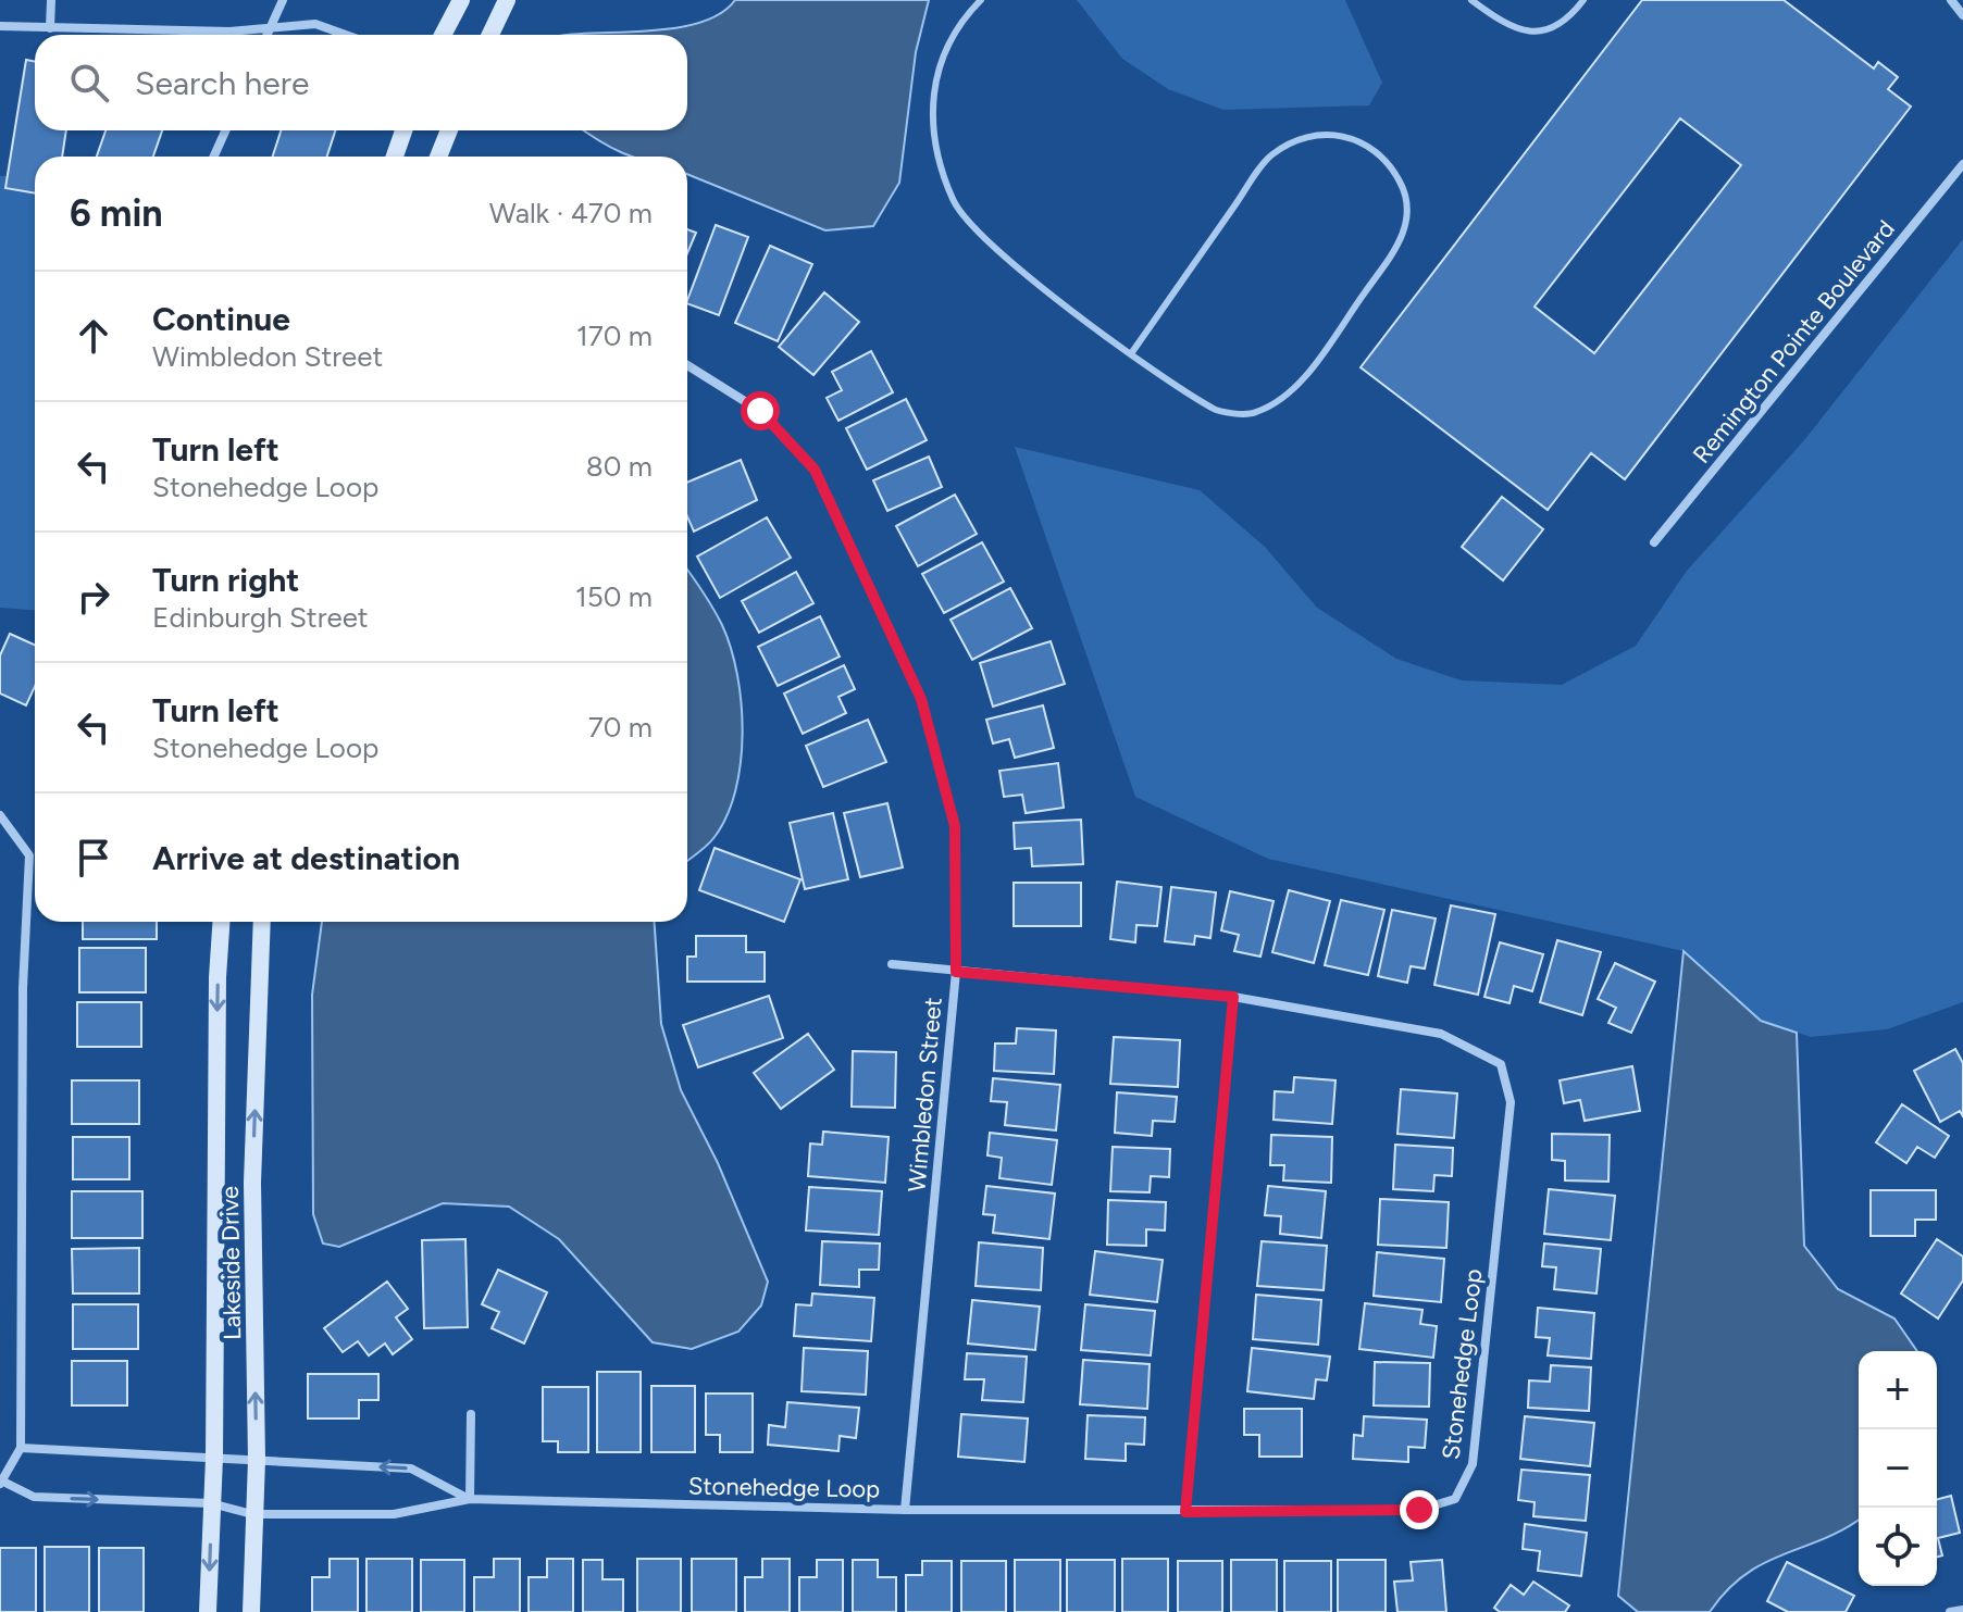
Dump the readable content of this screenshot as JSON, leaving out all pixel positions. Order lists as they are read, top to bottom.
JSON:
{
  "streets": {
    "street": [
      "Remington Pointe Boulevard",
      "Wimbledon Street",
      "Lakeside Drive",
      "Stonehedge Loop"
    ]
  },
  "crossings": [
    ["Wimbledon Street", "Stonehedge Loop"],
    ["Lakeside Drive", "Stonehedge Loop"]
  ],
  "page": {
    "search": "Search here",
    "heading": ["6 min", "Walk · 470 m"],
    "list": [
      ["Continue", "Wimbledon Street", "170 m"],
      ["Turn left", "Stonehedge Loop", "80 m"],
      ["Turn right", "Edinburgh Street", "150 m"],
      ["Turn left", "Stonehedge Loop", "70 m"],
      "Arrive at destination"
    ],
    "map_buttons": ["+", "−"]
  }
}
